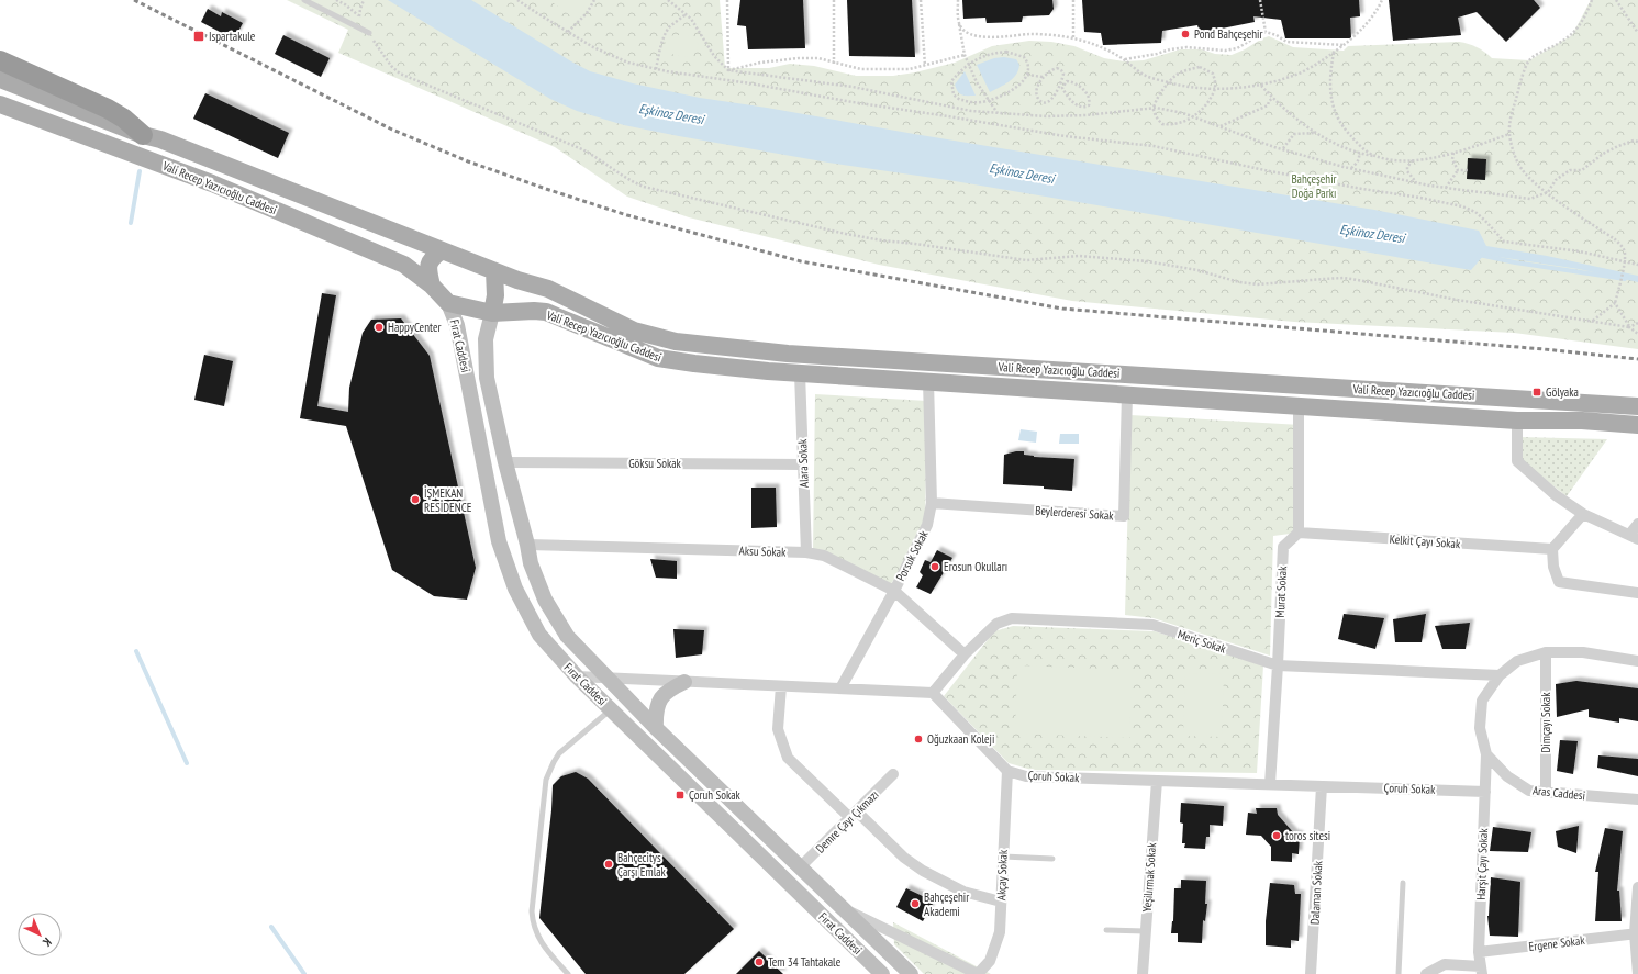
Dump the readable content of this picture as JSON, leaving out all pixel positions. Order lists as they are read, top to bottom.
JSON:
{
  "streets": {
    "main road": ["Vali Recep Yazıcıoğlu Caddesi", "Fırat Caddesi"],
    "street": [
      "Göksu Sokak",
      "Alara Sokak",
      "Beylerderesi Sokak",
      "Kelkit Çayı Sokak",
      "Aksu Sokak",
      "Porsuk Sokak",
      "Murat Sokak",
      "Meriç Sokak",
      "Dimçayı Sokak",
      "Çoruh Sokak",
      "Aras Caddesi",
      "Demre Çayı Çıkmazı",
      "Harşit Çayı Sokak",
      "Akçay Sokak",
      "Yeşilırmak Sokak",
      "Dalaman Sokak",
      "Ergene Sokak"
    ]
  },
  "crossings": [
    ["Vali Recep Yazıcıoğlu Caddesi", "Fırat Caddesi"],
    ["Vali Recep Yazıcıoğlu Caddesi", "Alara Sokak"],
    ["Vali Recep Yazıcıoğlu Caddesi", "Beylerderesi Sokak"],
    ["Vali Recep Yazıcıoğlu Caddesi", "Porsuk Sokak"],
    ["Fırat Caddesi", "Göksu Sokak"],
    ["Fırat Caddesi", "Aksu Sokak"],
    ["Fırat Caddesi", "Demre Çayı Çıkmazı"],
    ["Göksu Sokak", "Alara Sokak"],
    ["Alara Sokak", "Aksu Sokak"],
    ["Beylerderesi Sokak", "Porsuk Sokak"],
    ["Kelkit Çayı Sokak", "Murat Sokak"],
    ["Aksu Sokak", "Porsuk Sokak"],
    ["Aksu Sokak", "Meriç Sokak"],
    ["Murat Sokak", "Meriç Sokak"],
    ["Murat Sokak", "Çoruh Sokak"],
    ["Dimçayı Sokak", "Aras Caddesi"],
    ["Çoruh Sokak", "Harşit Çayı Sokak"],
    ["Çoruh Sokak", "Akçay Sokak"],
    ["Çoruh Sokak", "Yeşilırmak Sokak"],
    ["Çoruh Sokak", "Dalaman Sokak"],
    ["Aras Caddesi", "Harşit Çayı Sokak"],
    ["Harşit Çayı Sokak", "Ergene Sokak"]
  ],
  "water": ["Eşkinoz Deresi"],
  "parks": ["Bahçeşehir Doğa Parkı"],
  "places": {
    "other": [
      "Pond Bahçeşehir",
      "HappyCenter",
      "İŞMEKAN RESİDENCE",
      "Erosun Okulları",
      "Oğuzkaan Koleji",
      "toros sitesi",
      "Bahçecitys Çarşı Emlak",
      "Bahçeşehir Akademi",
      "Tem 34 Tahtakale"
    ],
    "transit": ["Ispartakule", "Gölyaka", "Çoruh Sokak"]
  },
  "north": "bottom right"
}
